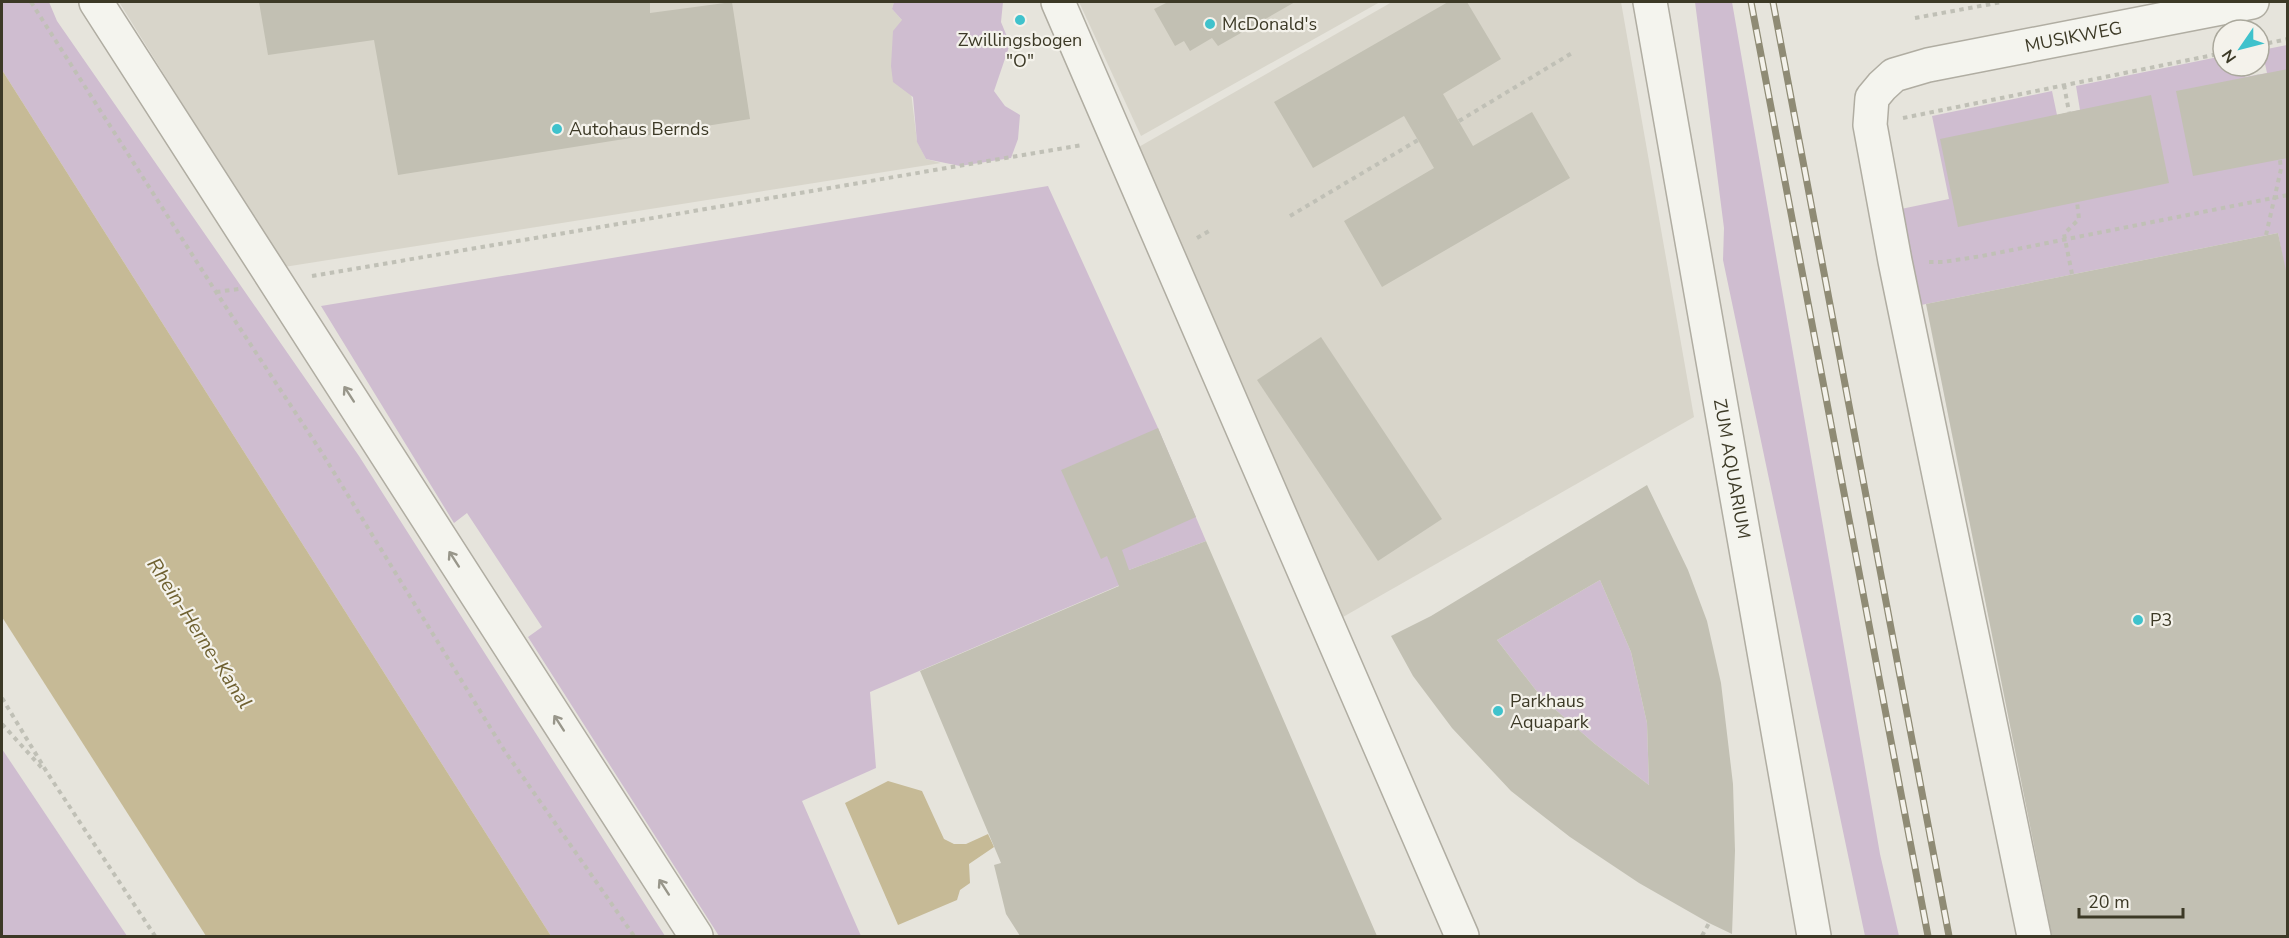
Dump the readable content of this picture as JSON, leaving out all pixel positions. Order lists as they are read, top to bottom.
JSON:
{
  "streets": {
    "street": ["MUSIKWEG", "ZUM AQUARIUM"]
  },
  "water": ["Rhein-Herne-Kanal"],
  "places": [
    "Zwillingsbogen \"O\"",
    "McDonald's",
    "Autohaus Bernds",
    "P3",
    "Parkhaus Aquapark"
  ],
  "scale_bar": "20 m",
  "north": "bottom left"
}
